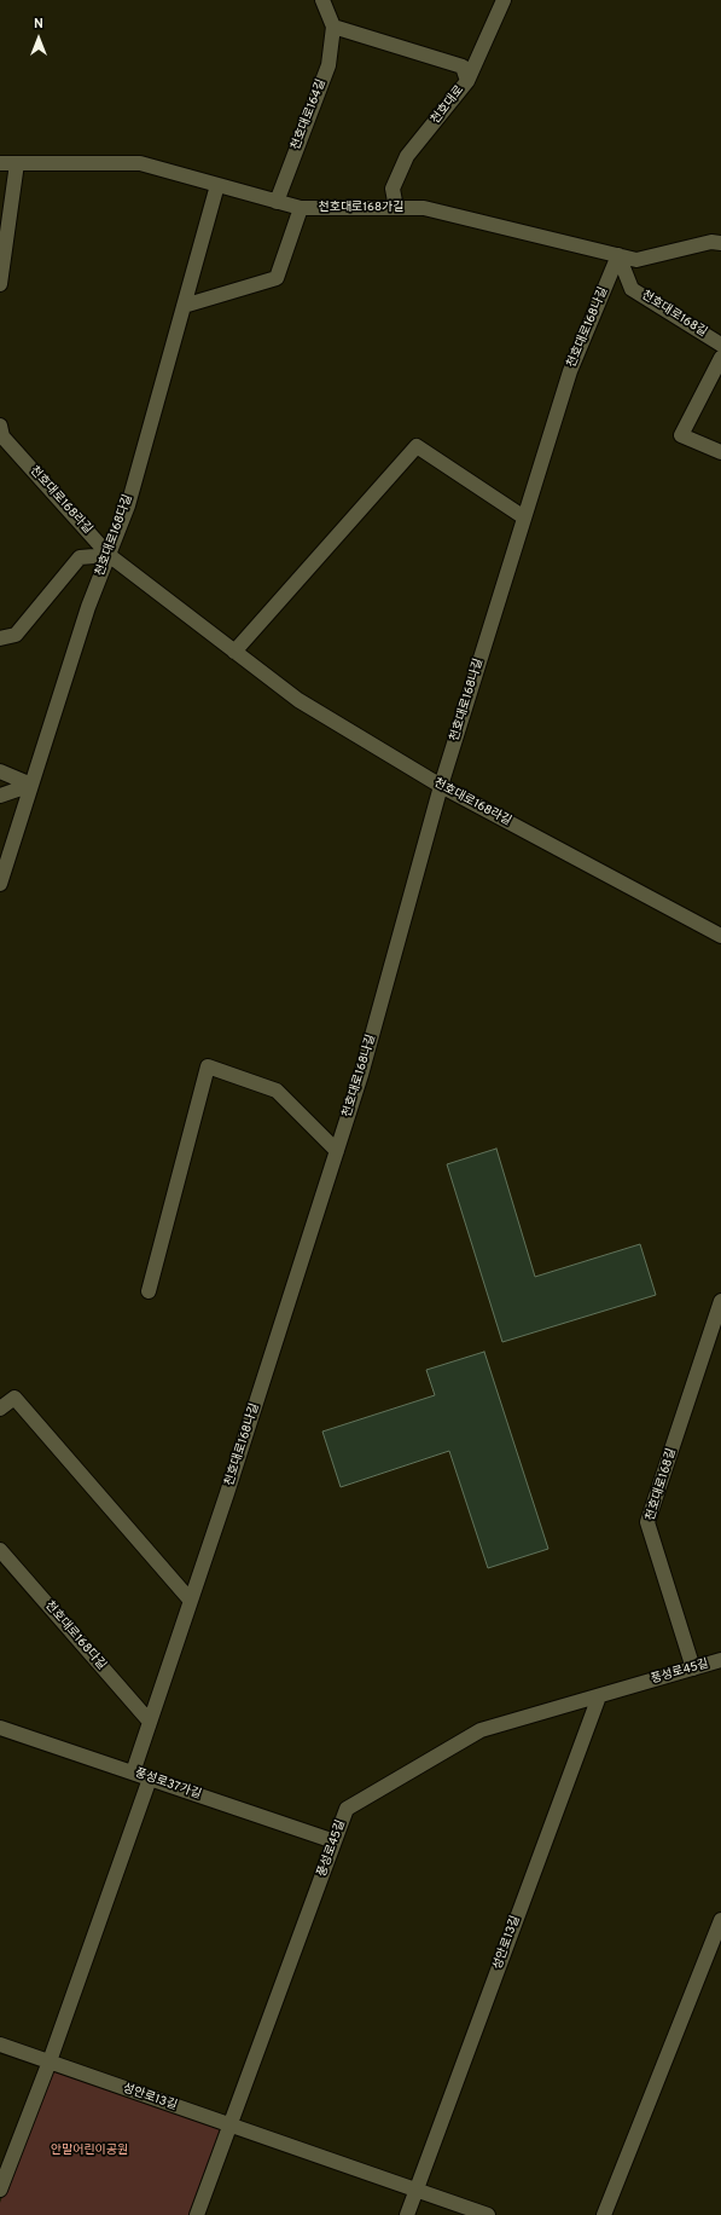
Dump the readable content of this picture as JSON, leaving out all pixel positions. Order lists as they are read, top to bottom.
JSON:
{
  "streets": {
    "street": [
      "천호대로",
      "천호대로164길",
      "천호대로168가길",
      "천호대로168길",
      "천호대로168나길",
      "천호대로168라길",
      "천호대로168다길",
      "풍성로45길",
      "풍성로37가길",
      "성안로13길"
    ]
  },
  "crossings": [
    ["천호대로", "천호대로168가길"],
    ["천호대로164길", "천호대로168가길"],
    ["천호대로168가길", "천호대로168길"],
    ["천호대로168가길", "천호대로168나길"],
    ["천호대로168가길", "천호대로168다길"],
    ["천호대로168길", "천호대로168나길"],
    ["천호대로168길", "풍성로45길"],
    ["천호대로168나길", "천호대로168라길"],
    ["천호대로168나길", "천호대로168다길"],
    ["천호대로168나길", "풍성로37가길"],
    ["천호대로168라길", "천호대로168다길"],
    ["풍성로45길", "풍성로37가길"],
    ["풍성로45길", "성안로13길"]
  ],
  "parks": ["안말어린이공원"],
  "north": "top"
}
